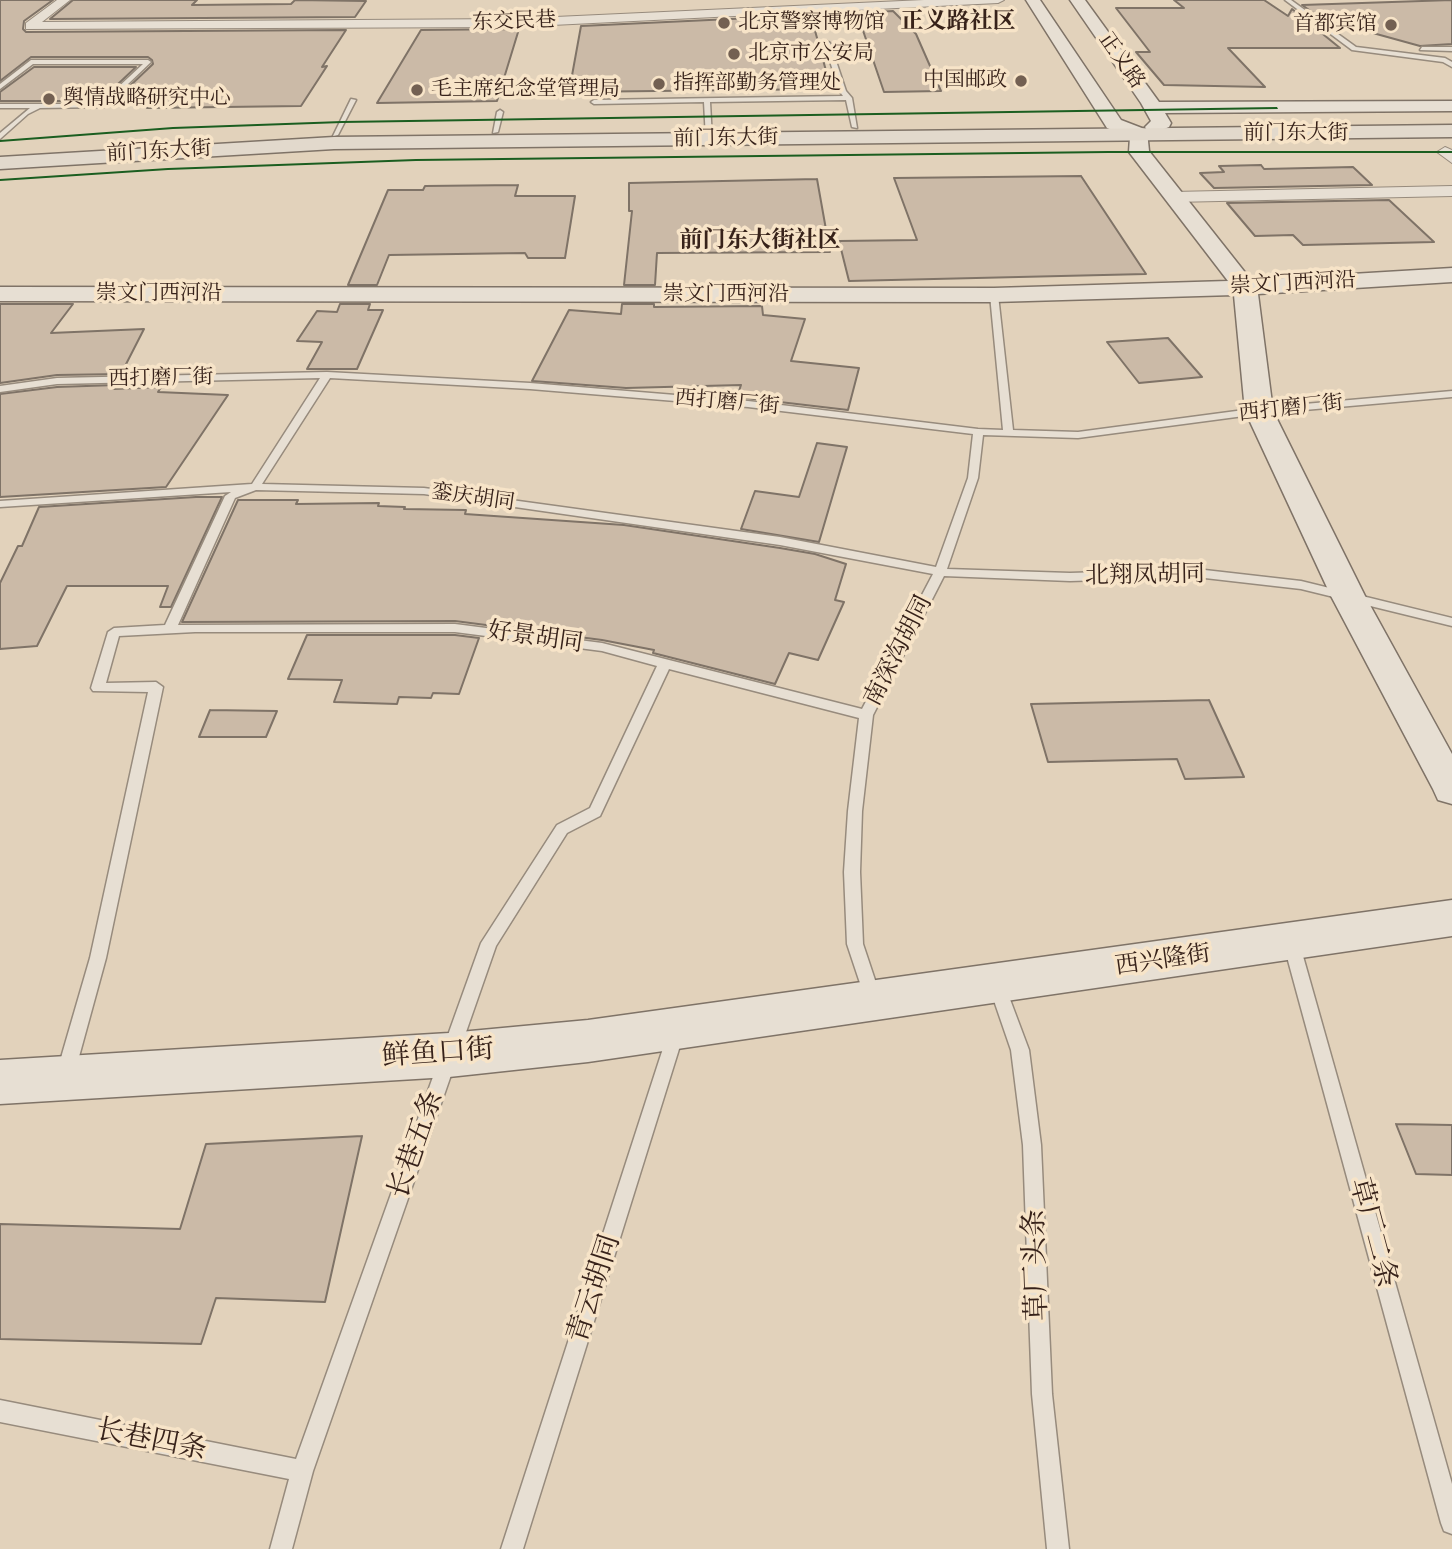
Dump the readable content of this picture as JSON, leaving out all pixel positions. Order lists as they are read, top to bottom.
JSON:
{
  "streets": {
    "main road": ["前门东大街"],
    "street": [
      "东交民巷",
      "正义路",
      "崇文门西河沿",
      "西兴隆街",
      "鲜鱼口街"
    ],
    "lane": [
      "西打磨厂街",
      "銮庆胡同",
      "北翔凤胡同",
      "好景胡同",
      "南深沟胡同",
      "长巷五条",
      "草厂二条",
      "草厂头条",
      "青云胡同",
      "长巷四条"
    ]
  },
  "crossings": [
    ["正义路", "前门东大街"],
    ["西打磨厂街", "南深沟胡同"],
    ["銮庆胡同", "北翔凤胡同"],
    ["銮庆胡同", "南深沟胡同"],
    ["北翔凤胡同", "南深沟胡同"],
    ["好景胡同", "南深沟胡同"],
    ["好景胡同", "鲜鱼口街"],
    ["好景胡同", "长巷五条"],
    ["南深沟胡同", "西兴隆街"],
    ["南深沟胡同", "鲜鱼口街"],
    ["西兴隆街", "鲜鱼口街"],
    ["西兴隆街", "草厂二条"],
    ["西兴隆街", "草厂头条"],
    ["鲜鱼口街", "长巷五条"],
    ["鲜鱼口街", "青云胡同"],
    ["长巷五条", "长巷四条"]
  ],
  "districts": ["正义路社区", "前门东大街社区"],
  "places": [
    "北京警察博物馆",
    "首都宾馆",
    "北京市公安局",
    "中国邮政",
    "指挥部勤务管理处",
    "毛主席纪念堂管理局",
    "舆情战略研究中心"
  ]
}
